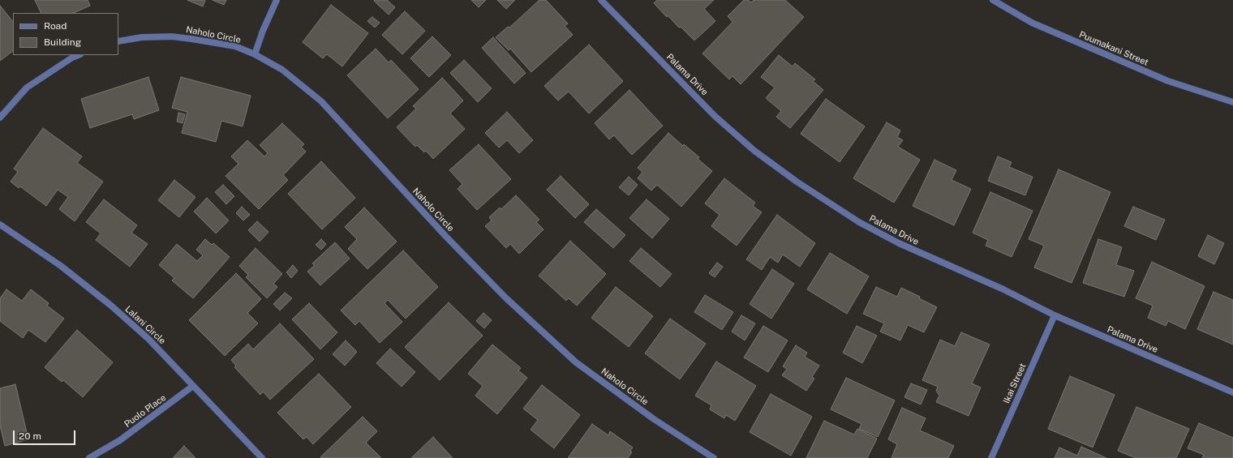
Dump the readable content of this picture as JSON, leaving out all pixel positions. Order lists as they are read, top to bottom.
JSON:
{
  "streets": {
    "street": [
      "Naholo Circle",
      "Puumakani Street",
      "Palama Drive",
      "Lalani Circle",
      "Ikai Street",
      "Puolo Place"
    ]
  },
  "crossings": [
    ["Palama Drive", "Ikai Street"],
    ["Lalani Circle", "Puolo Place"]
  ],
  "legend": ["Road", "Building"],
  "scale_bar": "20 m"
}
